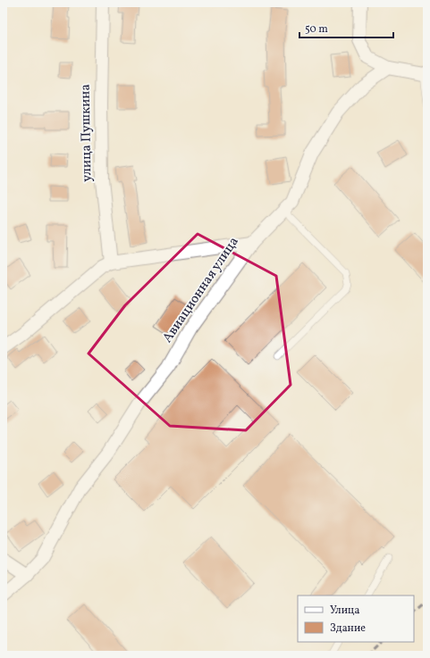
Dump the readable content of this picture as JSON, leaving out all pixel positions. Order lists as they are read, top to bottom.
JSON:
{
  "streets": {
    "street": ["улица Пушкина", "Авиационная улица"]
  },
  "legend": ["Улица", "Здание"],
  "scale_bar": "50 m"
}
